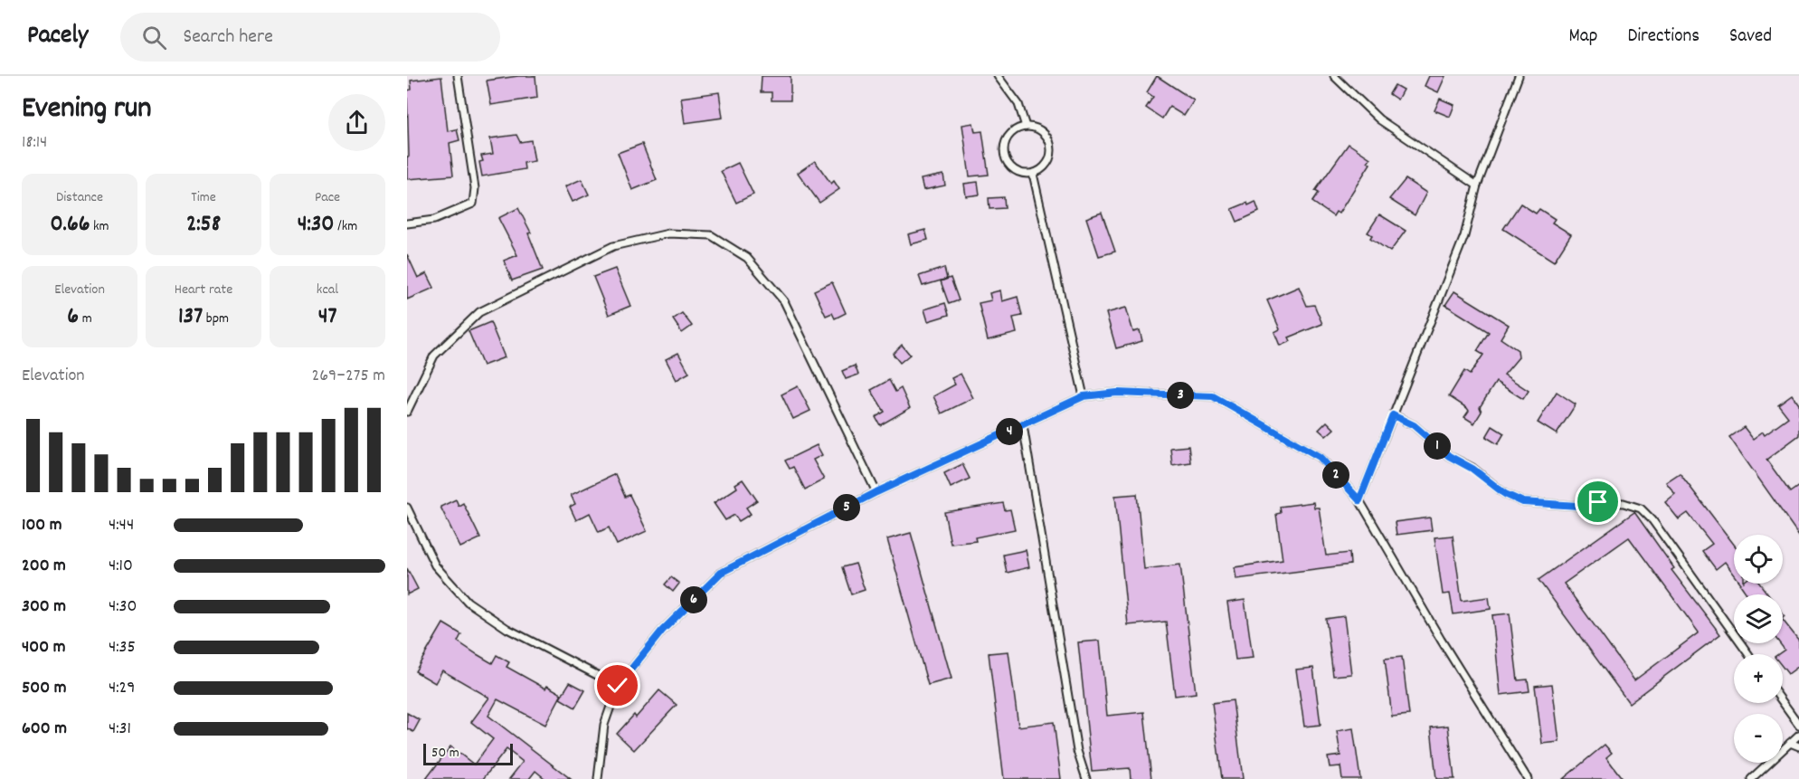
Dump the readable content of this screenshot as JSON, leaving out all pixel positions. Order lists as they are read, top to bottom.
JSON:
{
  "scale_bar": "50 m",
  "page": {
    "header": "Pacely",
    "search": "Search here",
    "nav": ["Map", "Directions", "Saved"],
    "heading": ["Evening run", "18:14"],
    "stats": [
      ["Distance", "0.66 km"],
      ["Time", "2:58"],
      ["Pace", "4:30 /km"],
      ["Elevation", "6 m"],
      ["Heart rate", "137 bpm"],
      ["kcal", "47"]
    ],
    "chart": ["Elevation", "269–275 m"],
    "pins": [
      "3",
      "4",
      "1",
      "2",
      "5",
      "6"
    ],
    "list": [
      {
        "name": "100 m",
        "note": "4:44"
      },
      {
        "name": "200 m",
        "note": "4:10"
      },
      {
        "name": "300 m",
        "note": "4:30"
      },
      {
        "name": "400 m",
        "note": "4:35"
      },
      {
        "name": "500 m",
        "note": "4:29"
      },
      {
        "name": "600 m",
        "note": "4:31"
      }
    ],
    "map_buttons": ["+", "−"],
    "scale": "50 m"
  }
}
